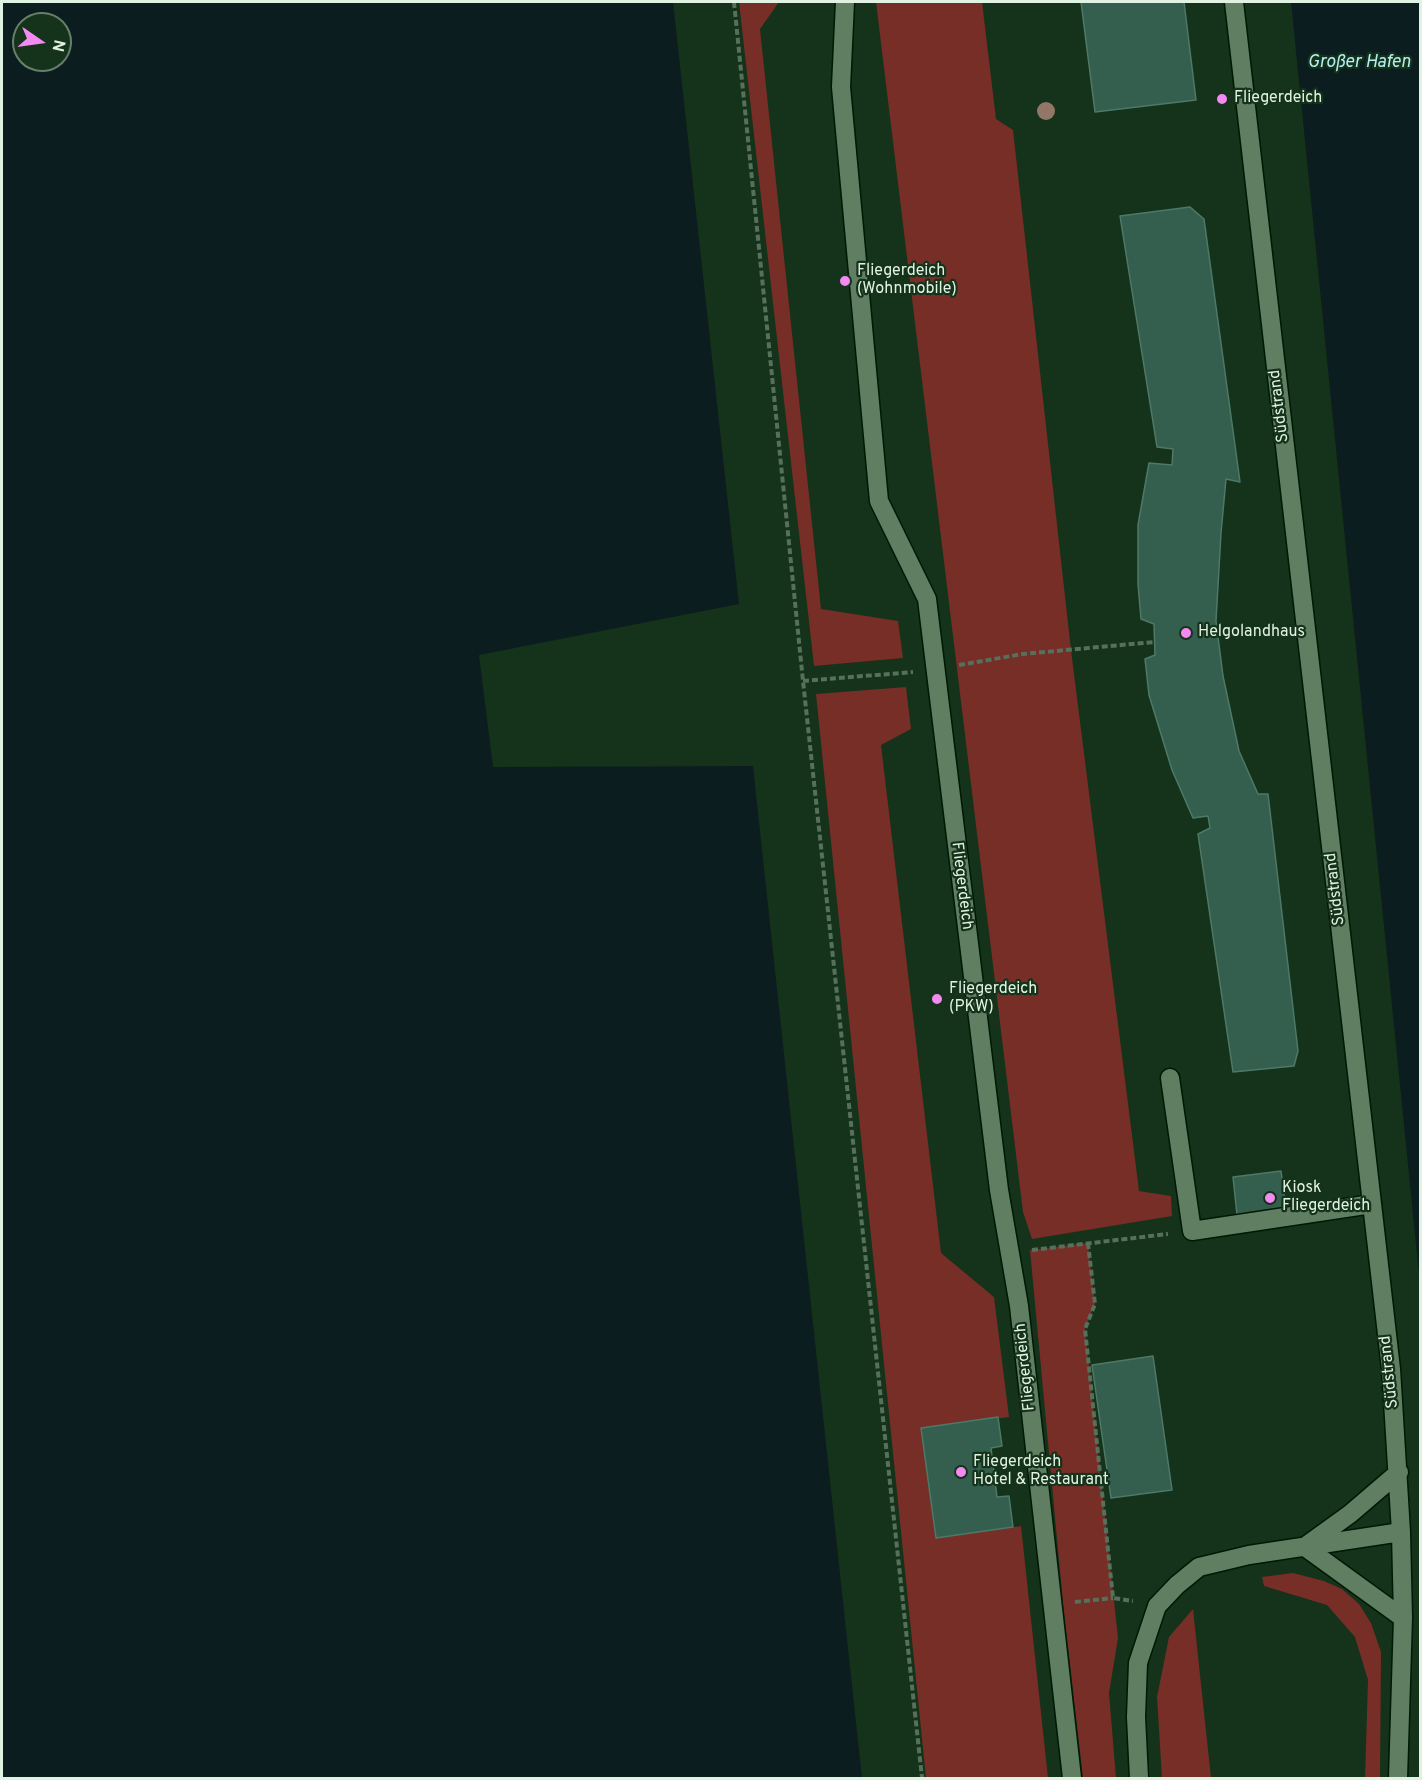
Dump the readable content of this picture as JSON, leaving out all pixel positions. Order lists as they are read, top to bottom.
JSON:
{
  "streets": {
    "street": ["Südstrand", "Fliegerdeich"]
  },
  "water": ["Großer Hafen"],
  "places": [
    "Fliegerdeich",
    "Fliegerdeich (Wohnmobile)",
    "Helgolandhaus",
    "Fliegerdeich (PKW)",
    "Kiosk Fliegerdeich",
    "Fliegerdeich Hotel & Restaurant"
  ],
  "north": "right"
}
